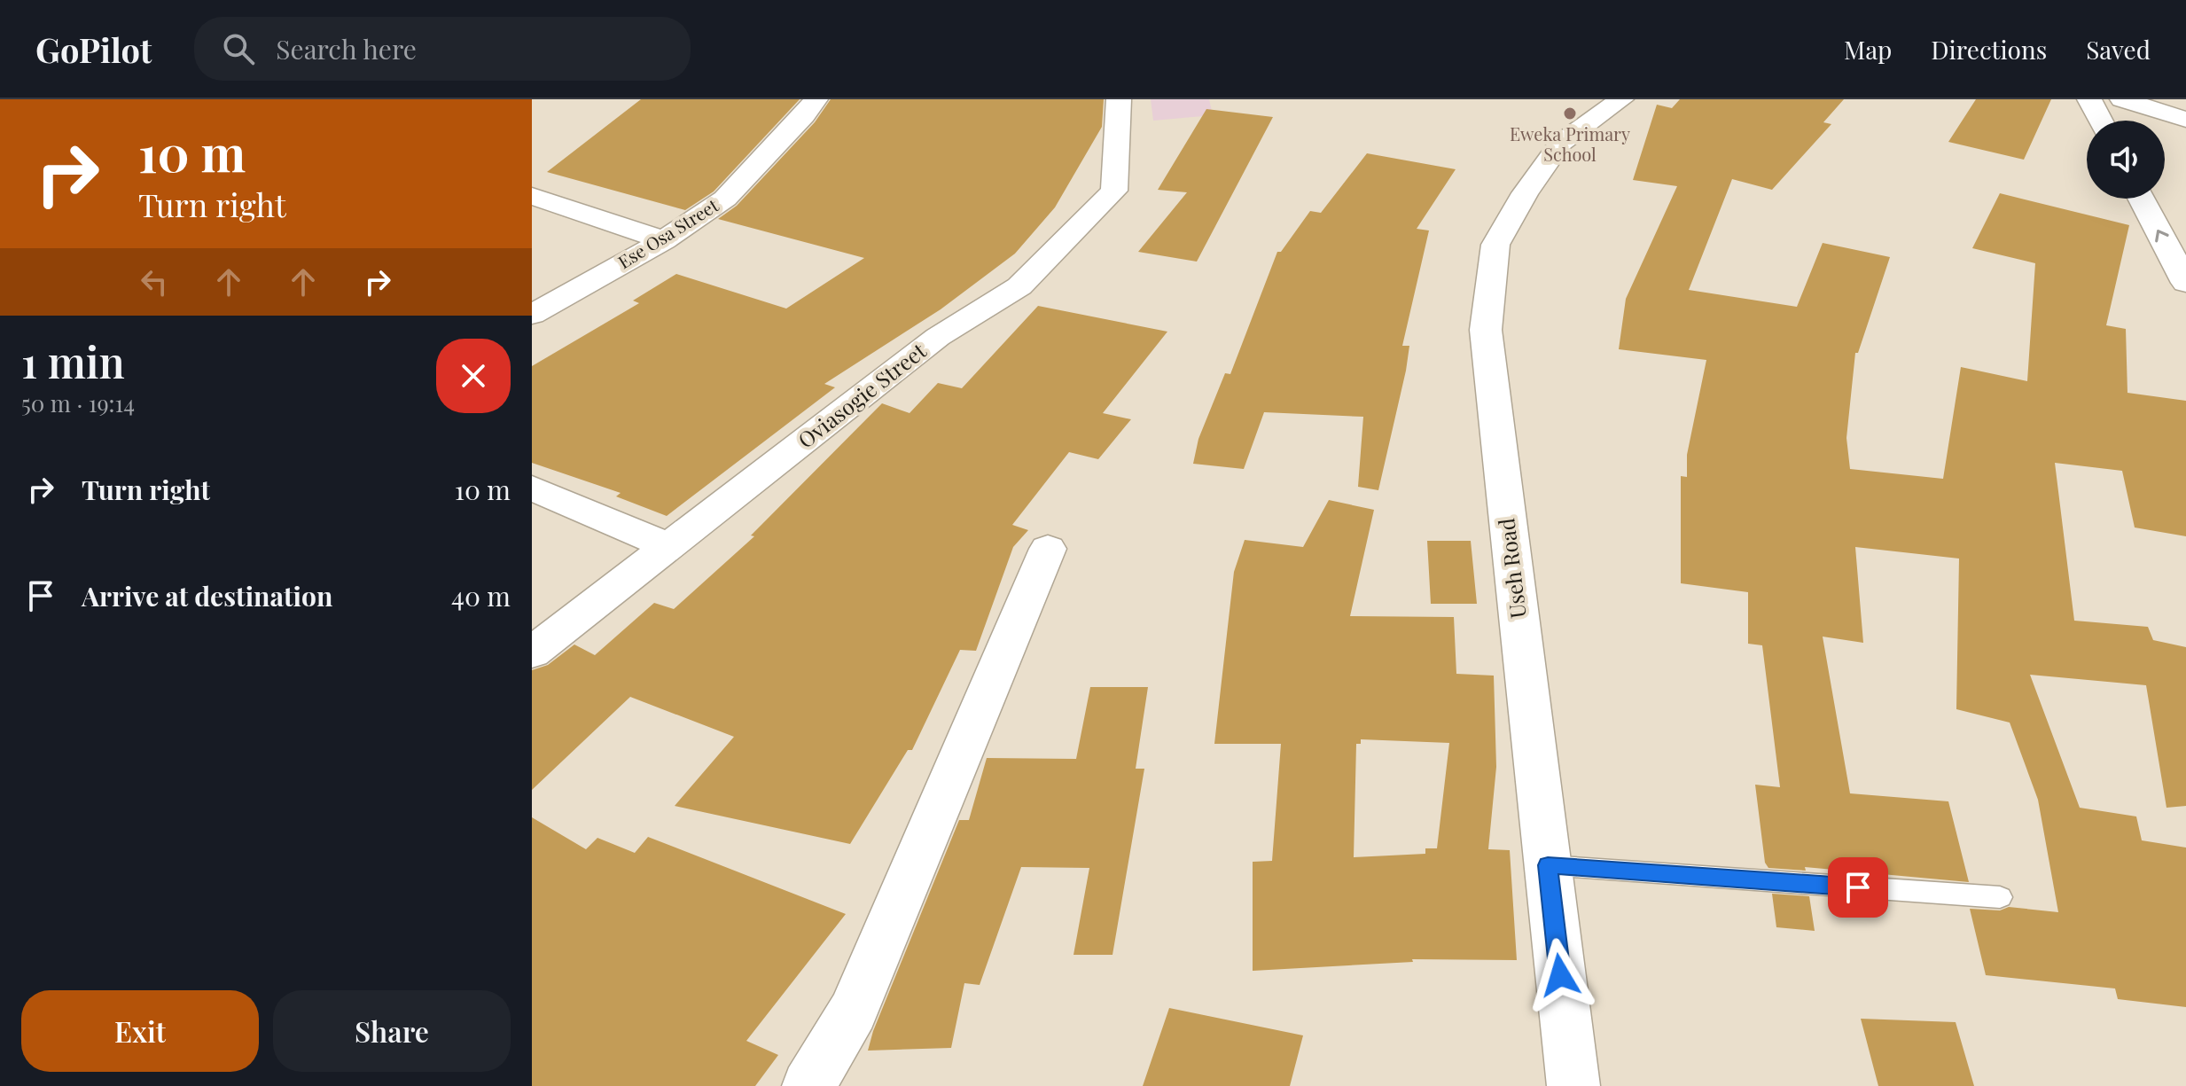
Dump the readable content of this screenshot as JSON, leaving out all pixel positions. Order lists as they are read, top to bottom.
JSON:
{
  "streets": {
    "street": ["Ese Osa Street", "Oviasogie Street", "Useh Road"]
  },
  "places": ["Eweka Primary School"],
  "page": {
    "header": "GoPilot",
    "search": "Search here",
    "nav": ["Map", "Directions", "Saved"],
    "turn": ["10 m", "Turn right"],
    "heading": ["1 min", "50 m · 19:14"],
    "list": [
      {
        "name": "Turn right",
        "value": "10 m"
      },
      {
        "name": "Arrive at destination",
        "value": "40 m"
      }
    ],
    "buttons": ["Exit", "Share"]
  }
}
